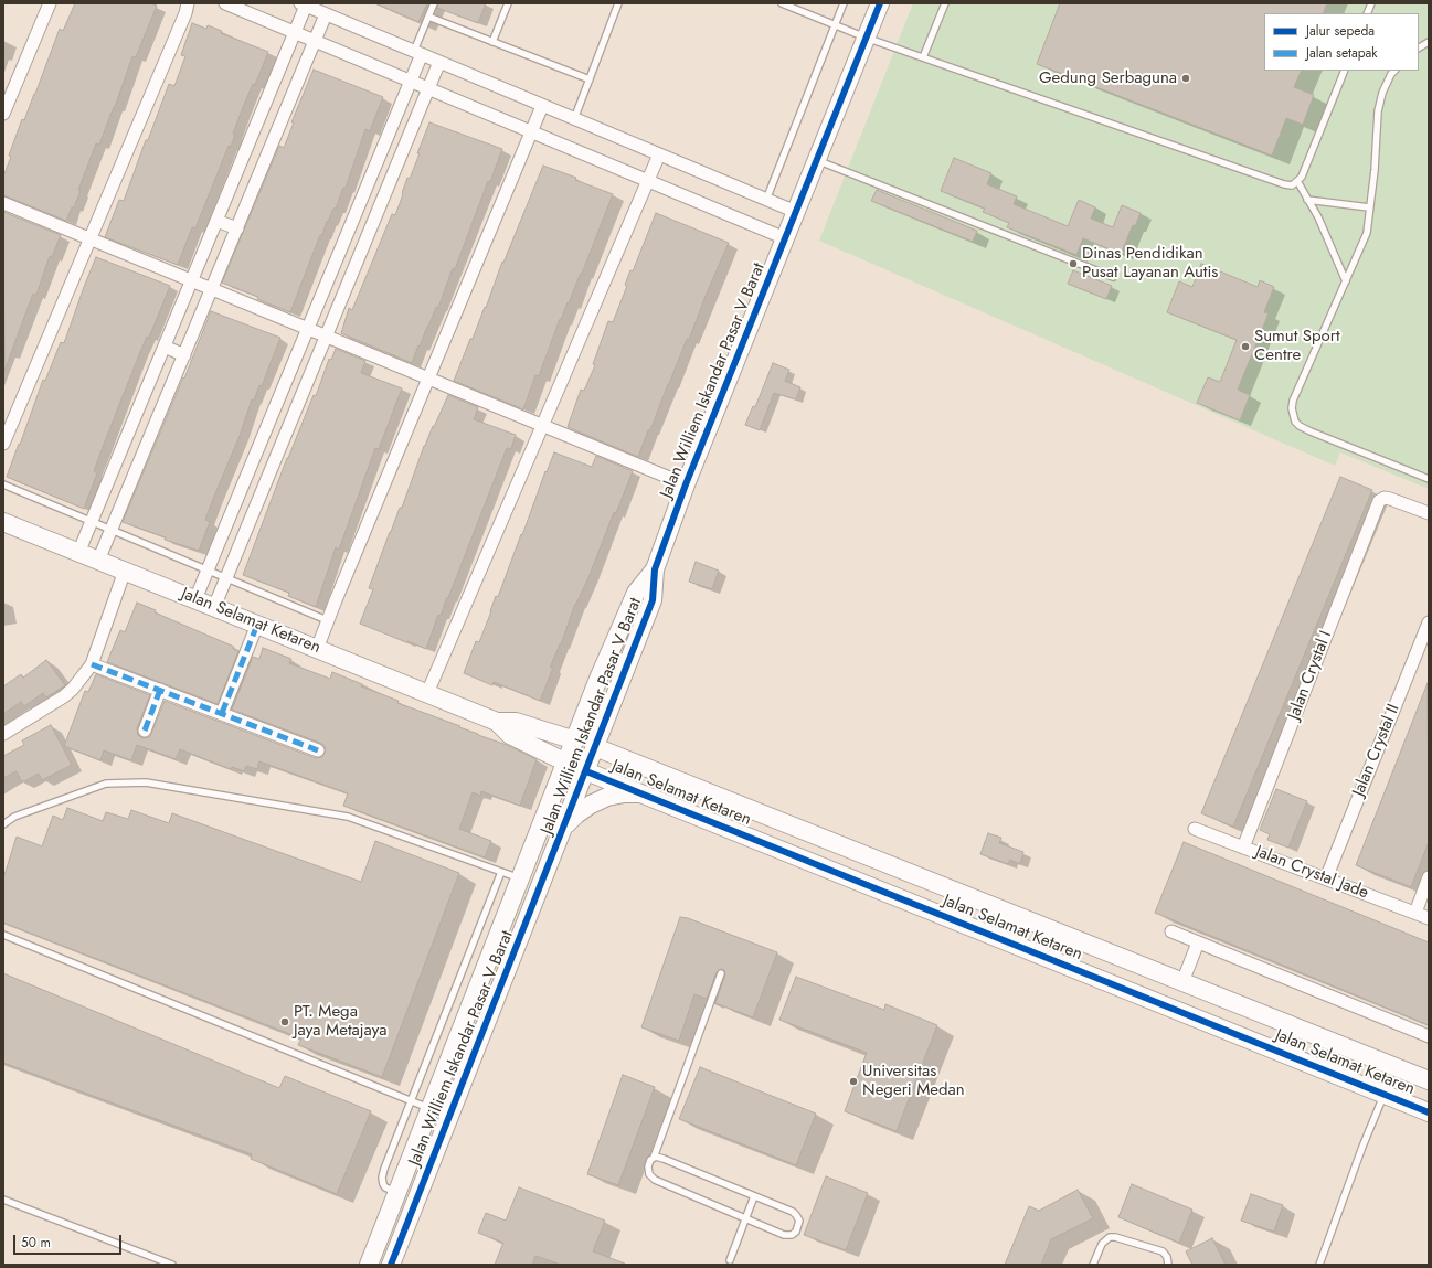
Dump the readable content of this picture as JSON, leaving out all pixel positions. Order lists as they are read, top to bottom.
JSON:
{
  "streets": {
    "street": [
      "Jalan Williem Iskandar Pasar V Barat",
      "Jalan Selamat Ketaren",
      "Jalan Crystal I",
      "Jalan Crystal II",
      "Jalan Crystal Jade"
    ]
  },
  "crossings": [
    ["Jalan Williem Iskandar Pasar V Barat", "Jalan Selamat Ketaren"],
    ["Jalan Crystal I", "Jalan Crystal Jade"],
    ["Jalan Crystal II", "Jalan Crystal Jade"]
  ],
  "places": [
    "Gedung Serbaguna",
    "Dinas Pendidikan Pusat Layanan Autis",
    "Sumut Sport Centre",
    "PT. Mega Jaya Metajaya",
    "Universitas Negeri Medan"
  ],
  "legend": ["Jalur sepeda", "Jalan setapak"],
  "scale_bar": "50 m"
}
